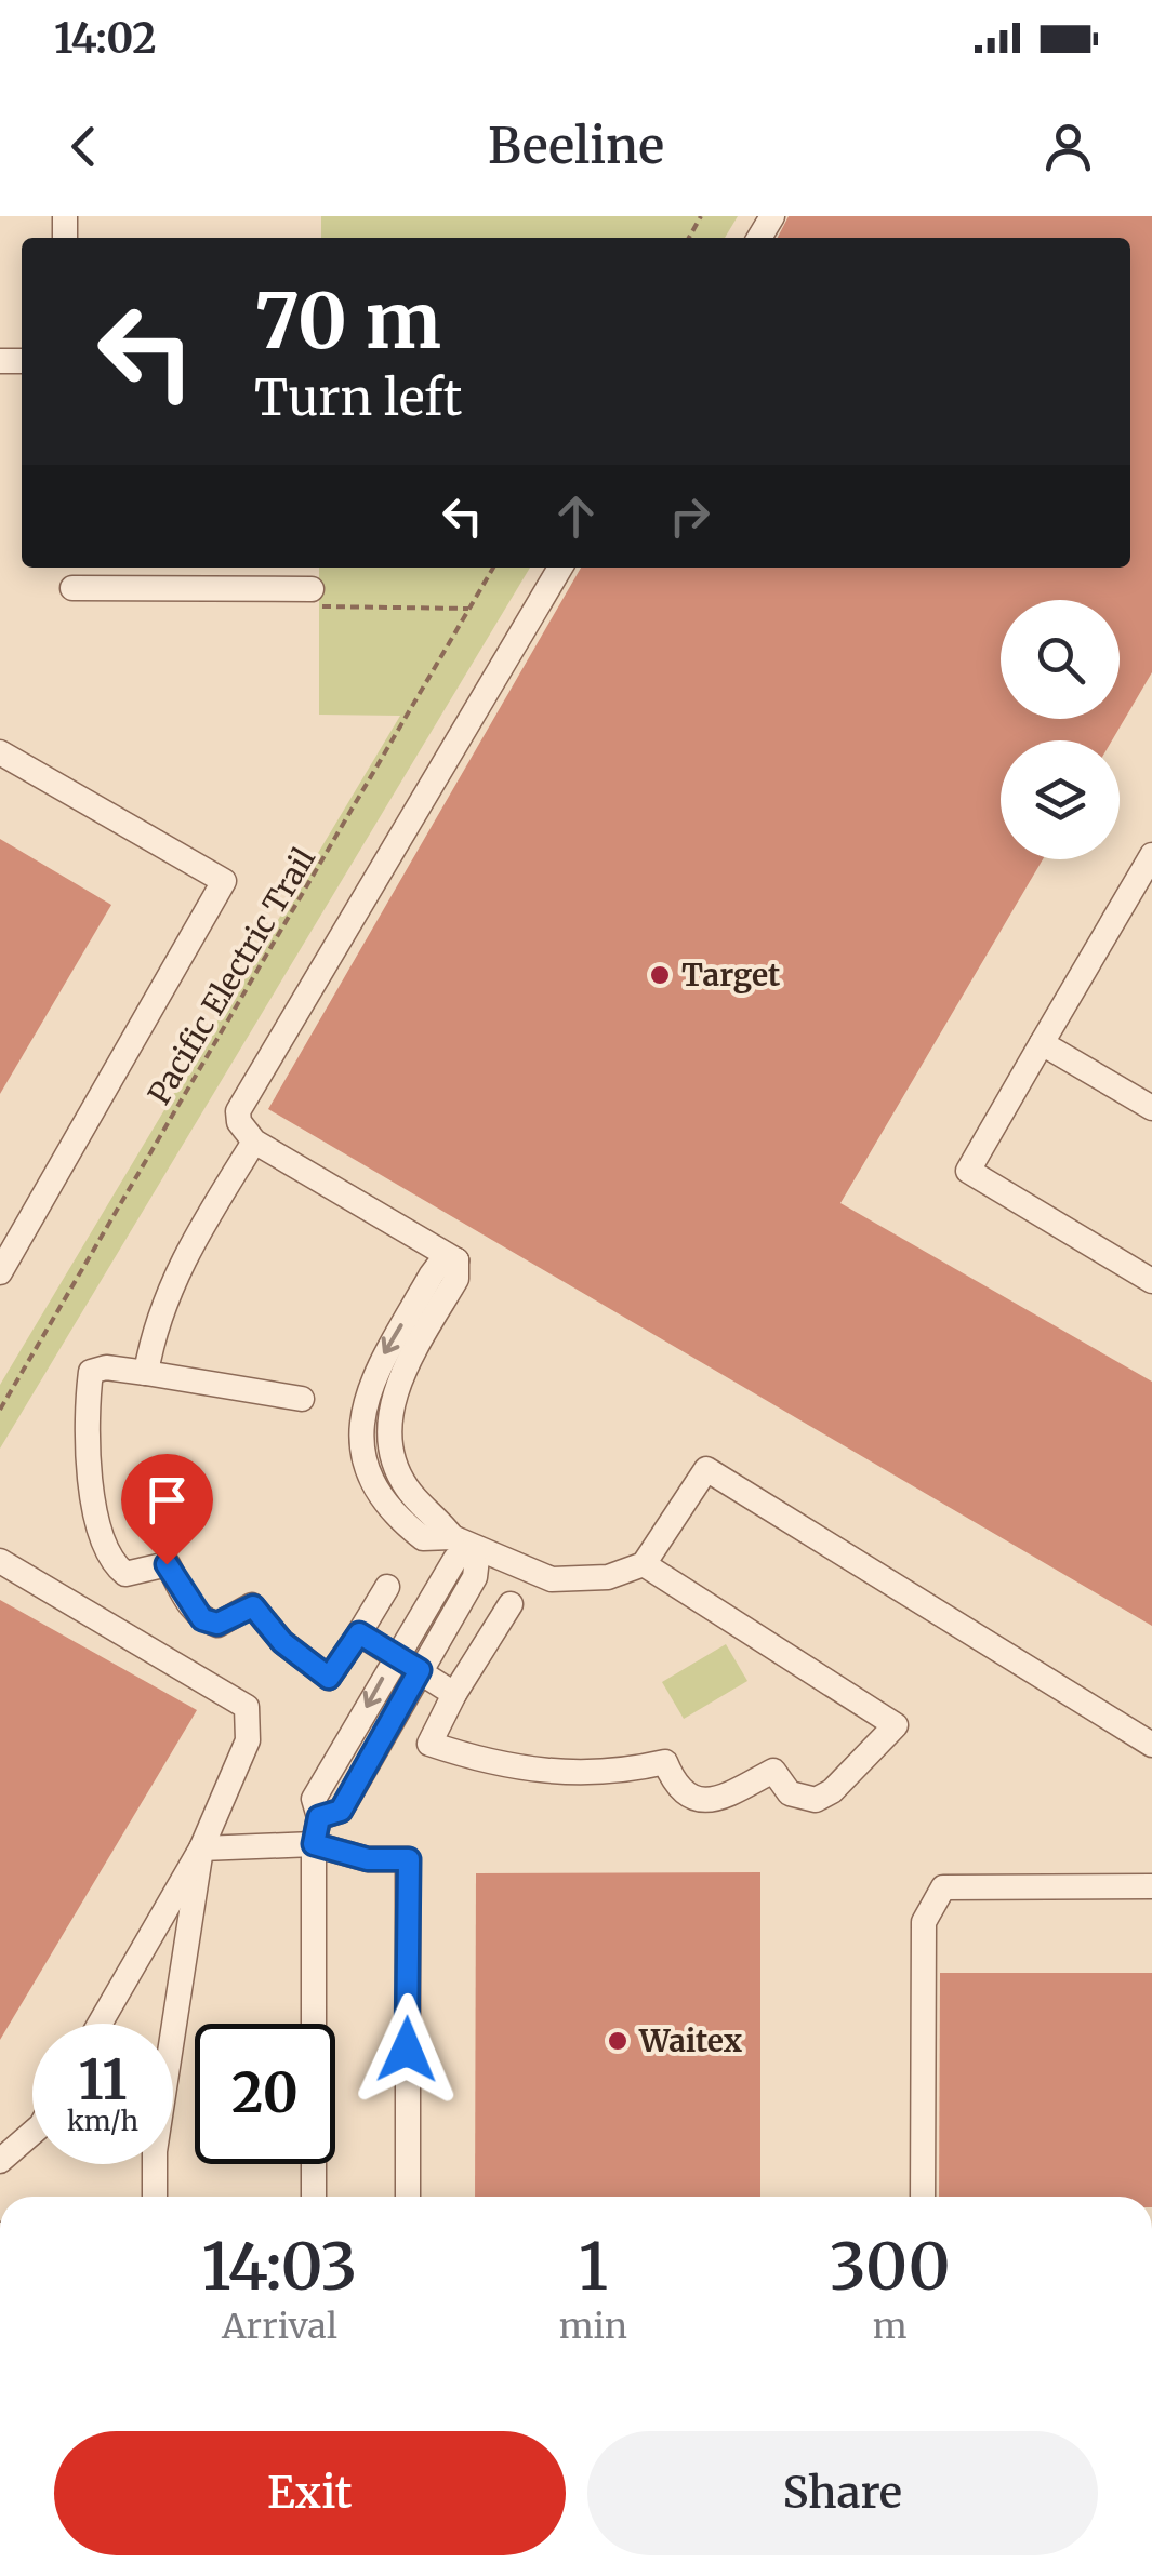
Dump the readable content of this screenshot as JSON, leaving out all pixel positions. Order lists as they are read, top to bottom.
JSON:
{
  "streets": {
    "path": ["Pacific Electric Trail"]
  },
  "places": ["Target", "Waitex"],
  "page": {
    "status": "14:02",
    "header": "Beeline",
    "turn": ["70 m", "Turn left"],
    "speed": "11 km/h",
    "limit": "20",
    "eta": [
      "14:03",
      "Arrival",
      "1",
      "min",
      "300",
      "m"
    ],
    "buttons": ["Exit", "Share"]
  }
}
